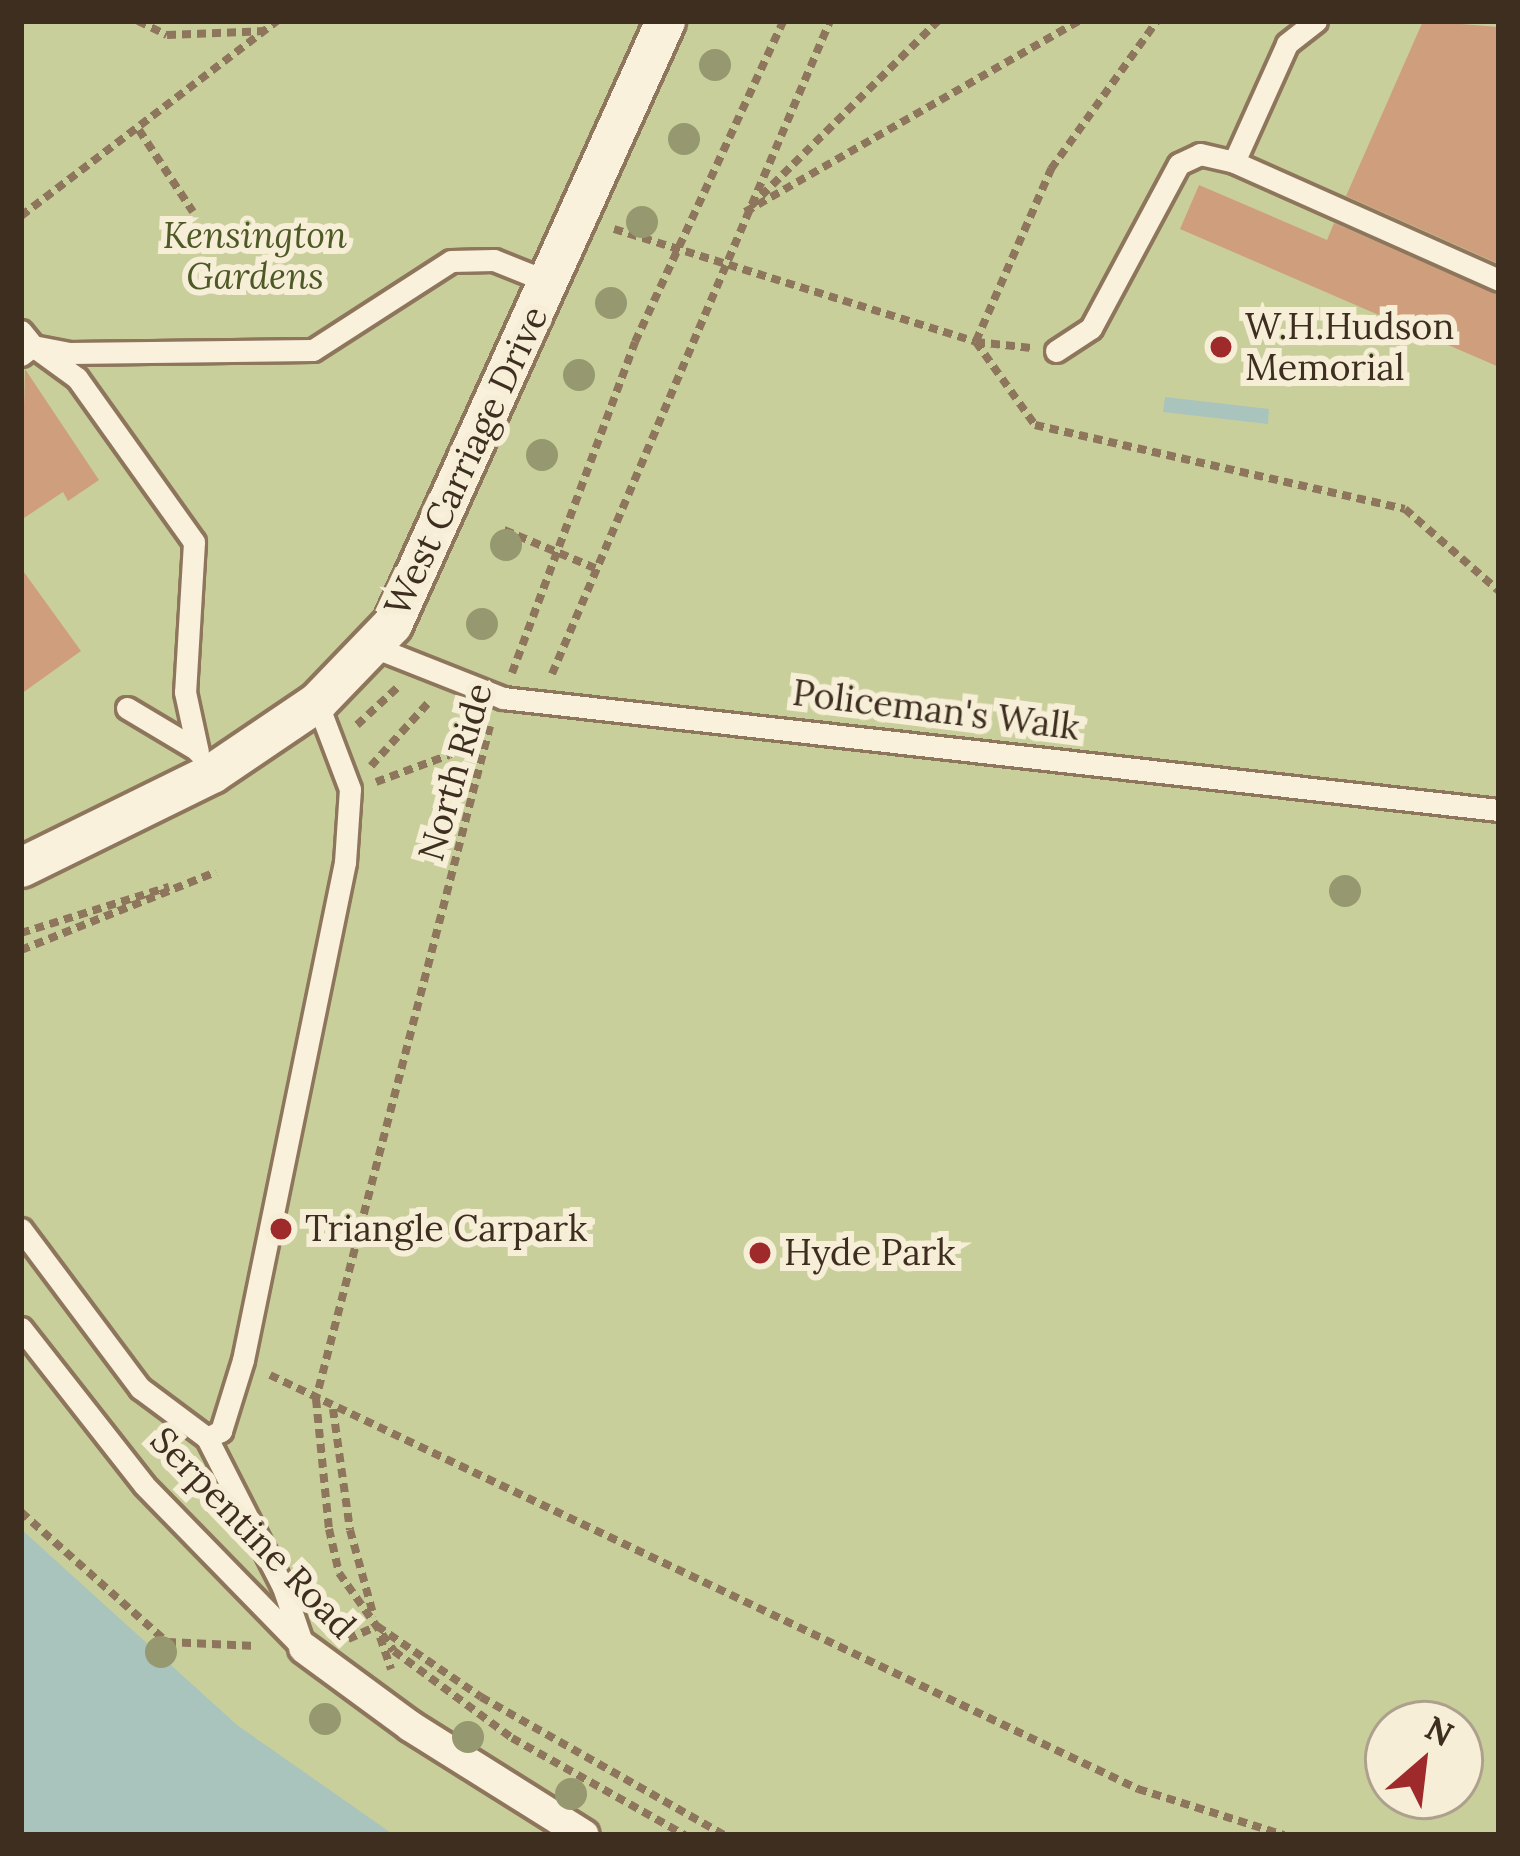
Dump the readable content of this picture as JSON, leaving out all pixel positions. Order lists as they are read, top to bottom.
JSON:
{
  "streets": {
    "street": ["West Carriage Drive", "Serpentine Road"],
    "lane": ["Policeman's Walk"],
    "path": ["North Ride"]
  },
  "crossings": [
    ["West Carriage Drive", "Policeman's Walk"],
    ["Policeman's Walk", "North Ride"]
  ],
  "parks": ["Kensington Gardens"],
  "places": ["W.H.Hudson Memorial", "Triangle Carpark", "Hyde Park"],
  "north": "top right"
}
